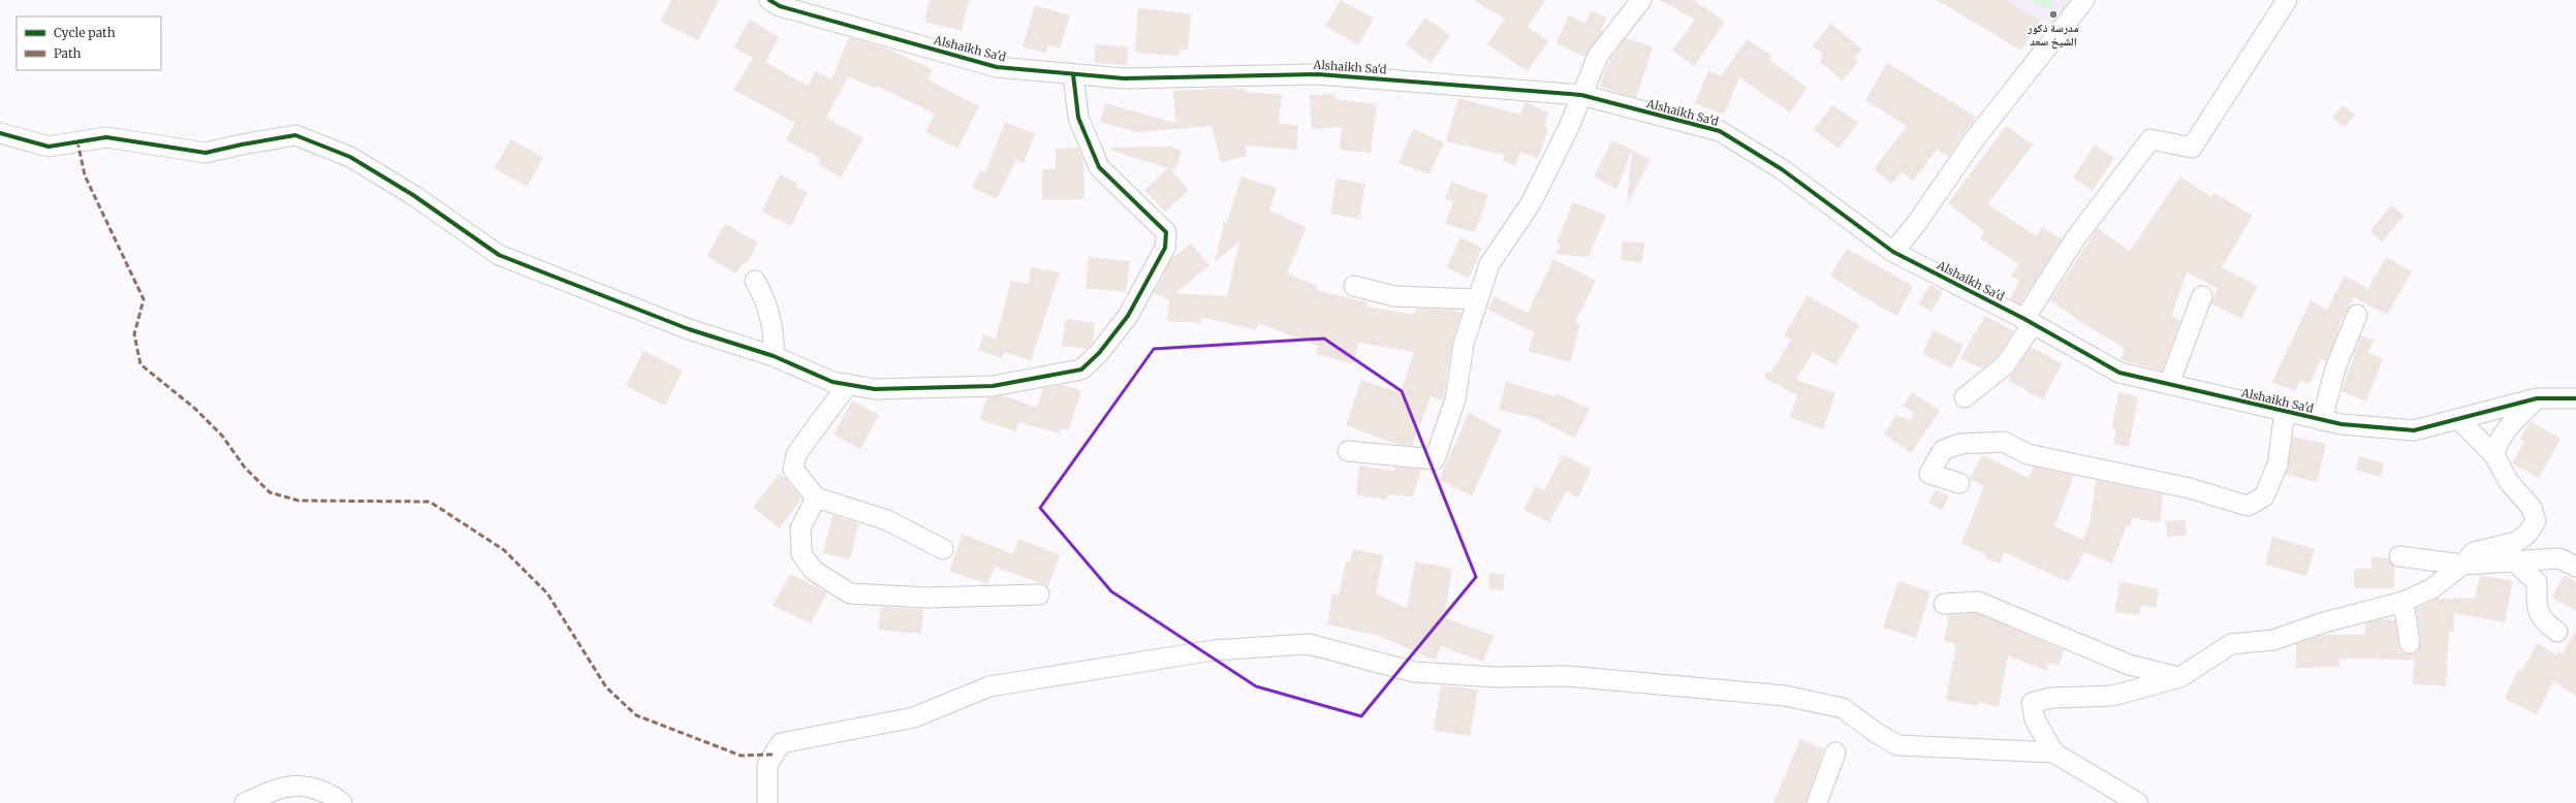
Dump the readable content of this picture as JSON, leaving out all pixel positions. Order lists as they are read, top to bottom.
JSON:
{
  "streets": {
    "street": ["Alshaikh Sa'd"]
  },
  "places": ["مدرسة ذكور الشيخ سعد"],
  "legend": ["Cycle path", "Path"]
}
